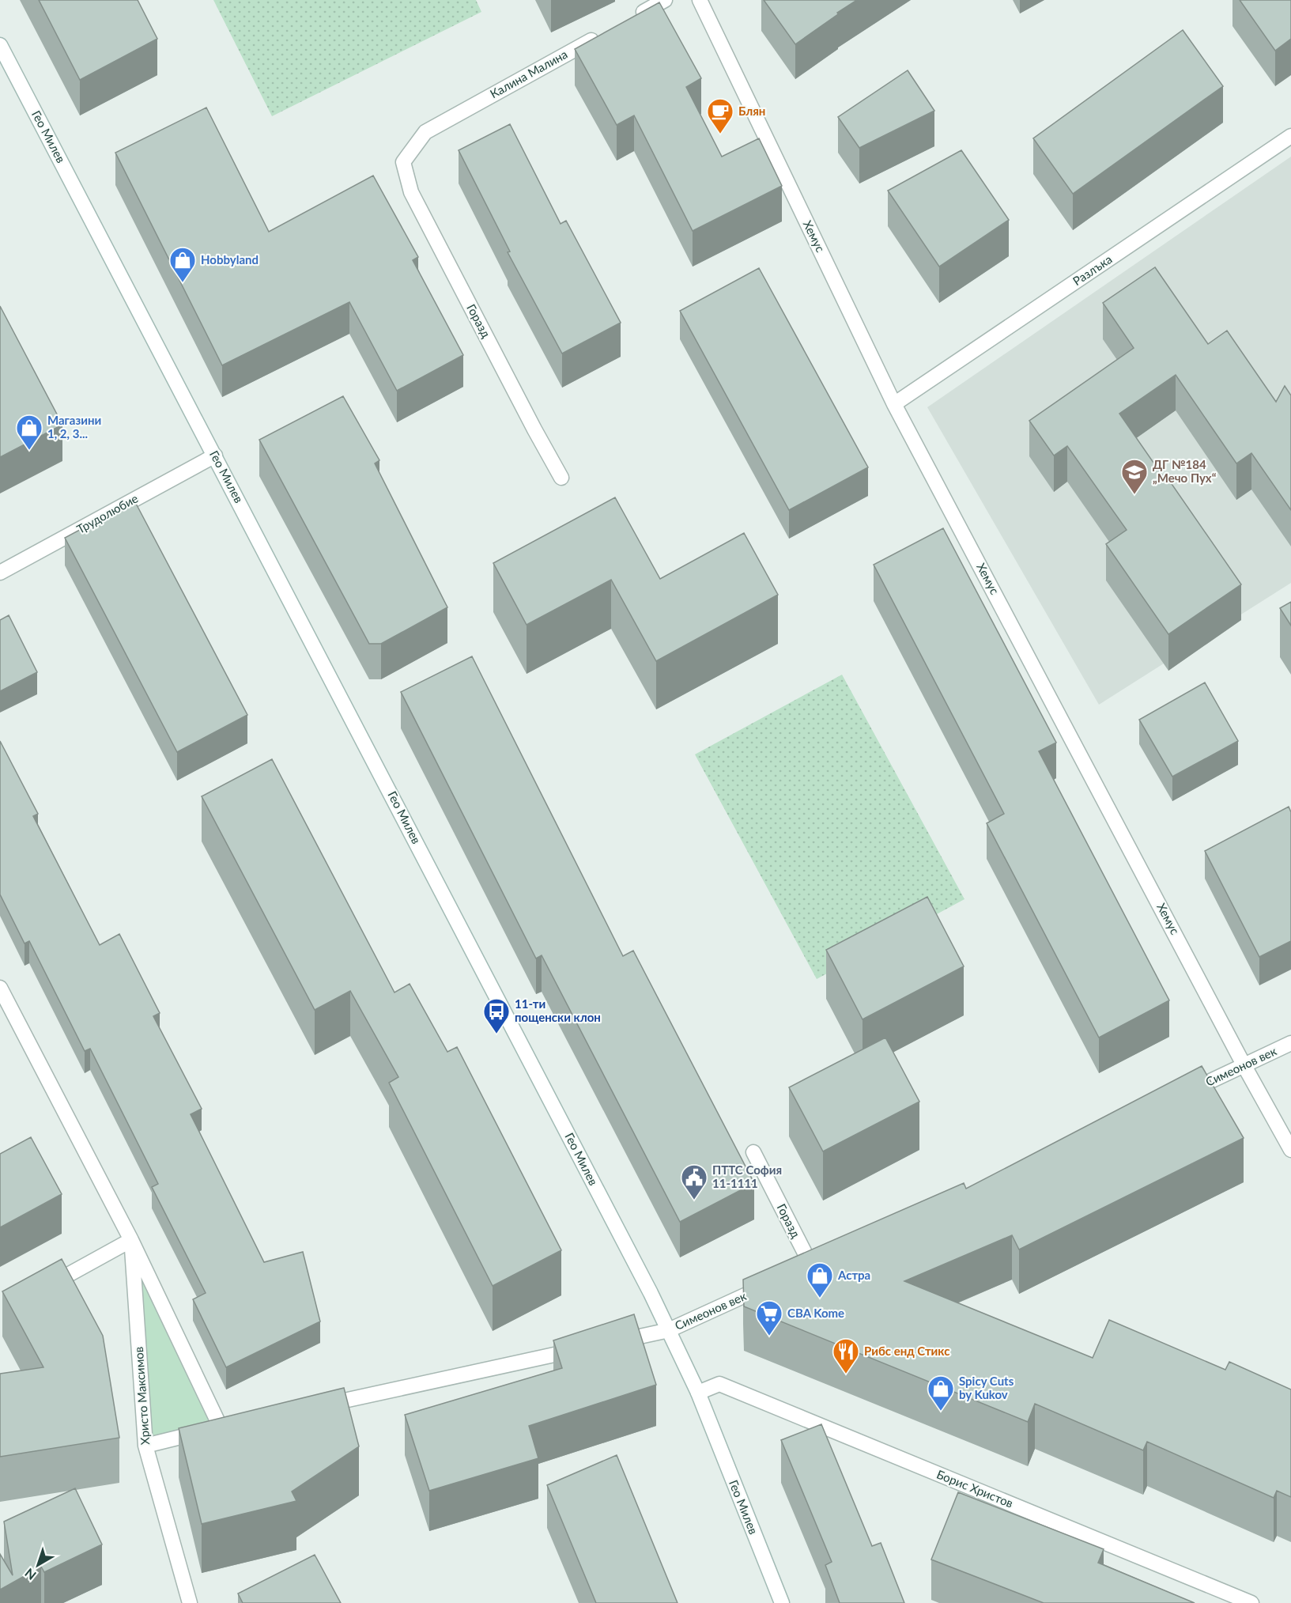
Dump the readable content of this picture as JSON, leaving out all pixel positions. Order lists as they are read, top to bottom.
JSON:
{
  "streets": {
    "street": [
      "Калина Малина",
      "Гео Милев",
      "Хемус",
      "Разлъка",
      "Горазд",
      "Трудолюбие",
      "Симеонов век",
      "Христо Максимов",
      "Борис Христов"
    ]
  },
  "crossings": [
    ["Калина Малина", "Горазд"],
    ["Гео Милев", "Трудолюбие"],
    ["Гео Милев", "Симеонов век"],
    ["Гео Милев", "Борис Христов"],
    ["Хемус", "Разлъка"],
    ["Хемус", "Симеонов век"]
  ],
  "places": {
    "cafe": ["Блян"],
    "shop": [
      "Hobbyland",
      "Магазини 1, 2, 3...",
      "Астра",
      "Spicy Cuts by Kukov"
    ],
    "school or university": ["ДГ №184 „Мечо Пух“"],
    "bus stop": ["11-ти пощенски клон"],
    "public building": ["ПТТС София 11-1111"],
    "supermarket": ["CBA Kome"],
    "restaurant": ["Рибс енд Стикс"]
  },
  "north": "bottom left"
}
